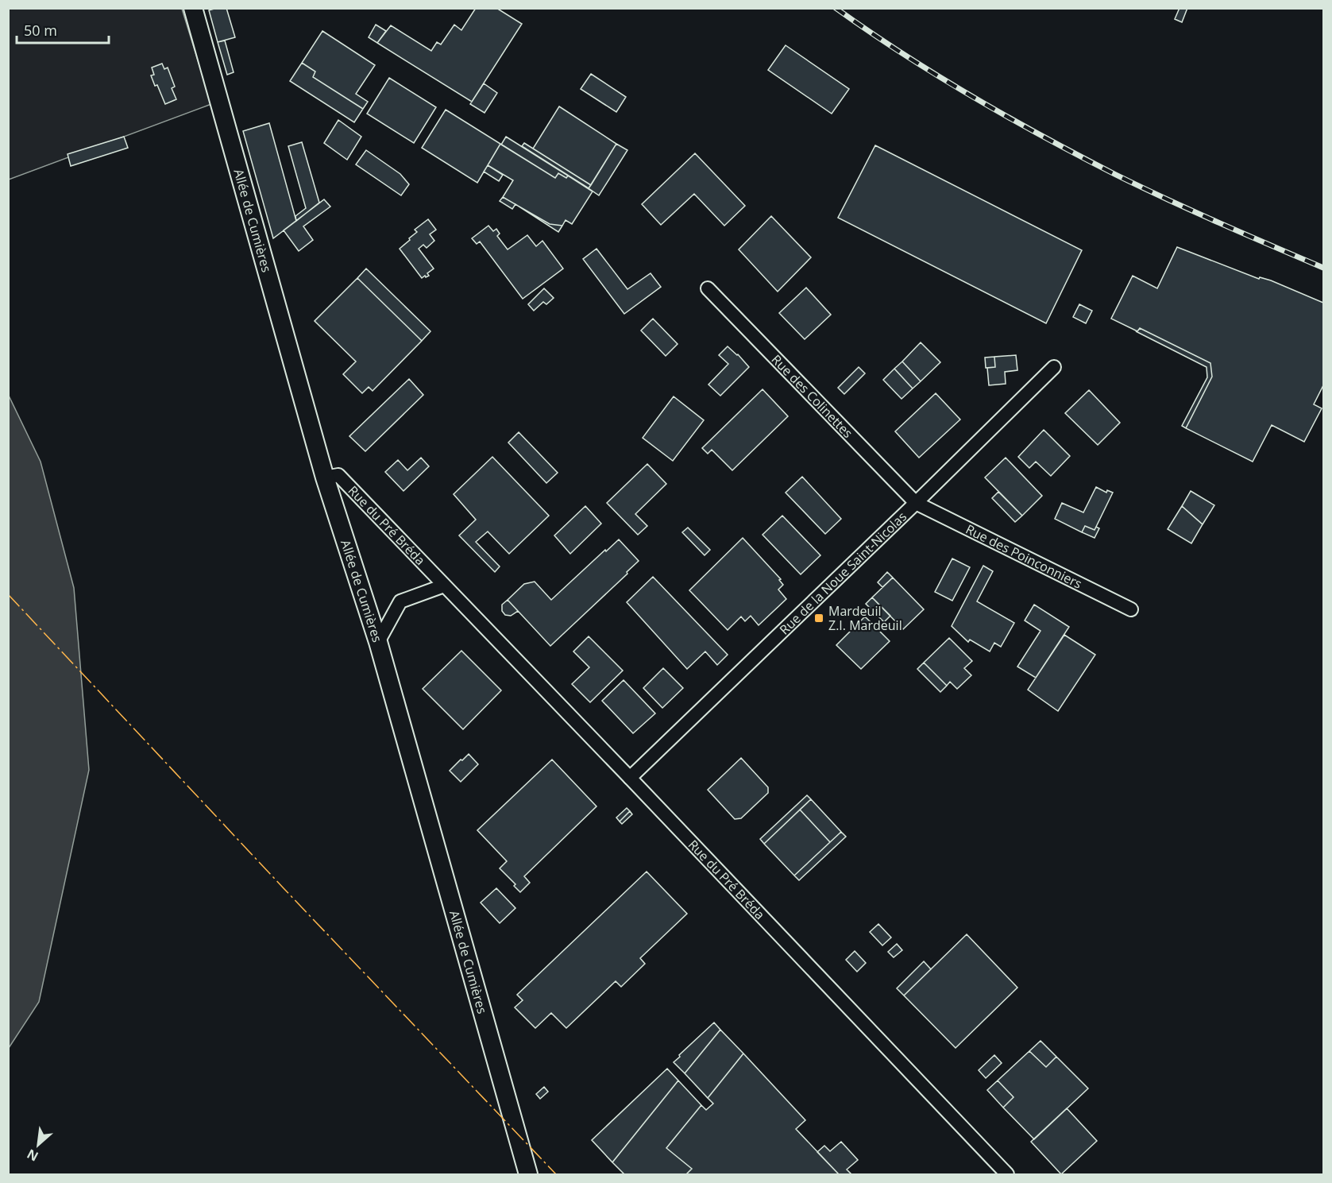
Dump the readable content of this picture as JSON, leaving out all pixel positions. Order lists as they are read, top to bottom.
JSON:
{
  "streets": {
    "main road": ["Allée de Cumières"],
    "street": [
      "Rue des Colinettes",
      "Rue du Pré Bréda",
      "Rue des Poinconniers",
      "Rue de la Noue Saint-Nicolas"
    ]
  },
  "crossings": [
    ["Allée de Cumières", "Rue du Pré Bréda"],
    ["Rue des Colinettes", "Rue des Poinconniers"],
    ["Rue des Colinettes", "Rue de la Noue Saint-Nicolas"],
    ["Rue du Pré Bréda", "Rue de la Noue Saint-Nicolas"],
    ["Rue des Poinconniers", "Rue de la Noue Saint-Nicolas"]
  ],
  "places": {
    "transit": ["Mardeuil Z.I. Mardeuil"]
  },
  "scale_bar": "50 m",
  "north": "bottom left"
}
